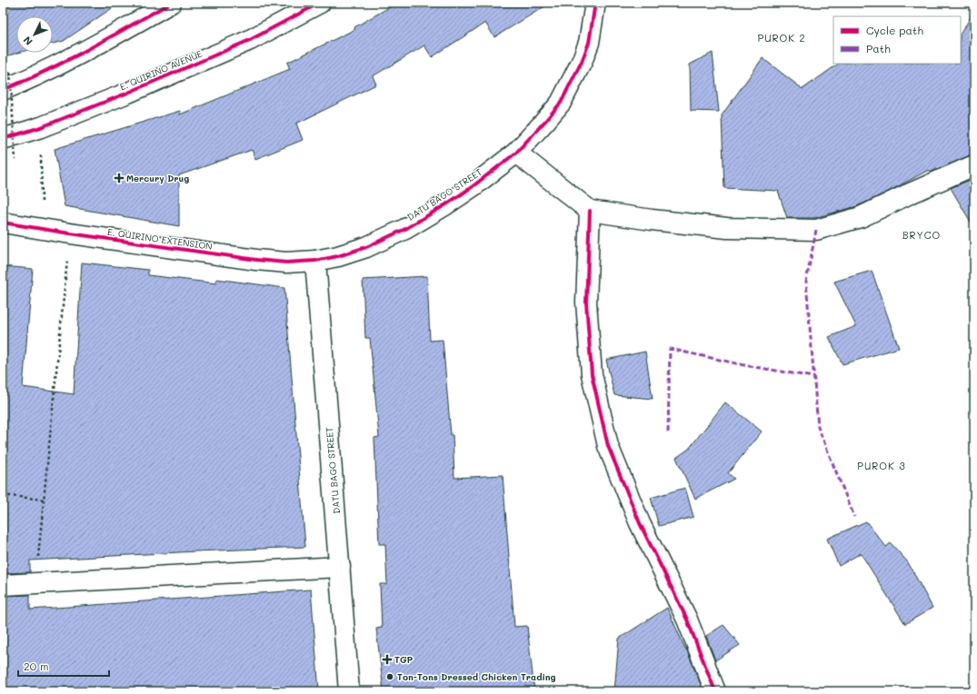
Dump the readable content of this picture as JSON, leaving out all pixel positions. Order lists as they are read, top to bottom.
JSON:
{
  "streets": {
    "street": ["E. QUIRINO AVENUE", "DATU BAGO STREET", "E. QUIRINO EXTENSION"]
  },
  "crossings": [
    ["DATU BAGO STREET", "E. QUIRINO EXTENSION"]
  ],
  "districts": ["PUROK 2", "BRYCO", "PUROK 3"],
  "places": {
    "health": ["Mercury Drug", "TGP"],
    "other": ["Ton-Tons Dressed Chicken Trading"]
  },
  "legend": ["Cycle path", "Path"],
  "scale_bar": "20 m",
  "north": "bottom left"
}
